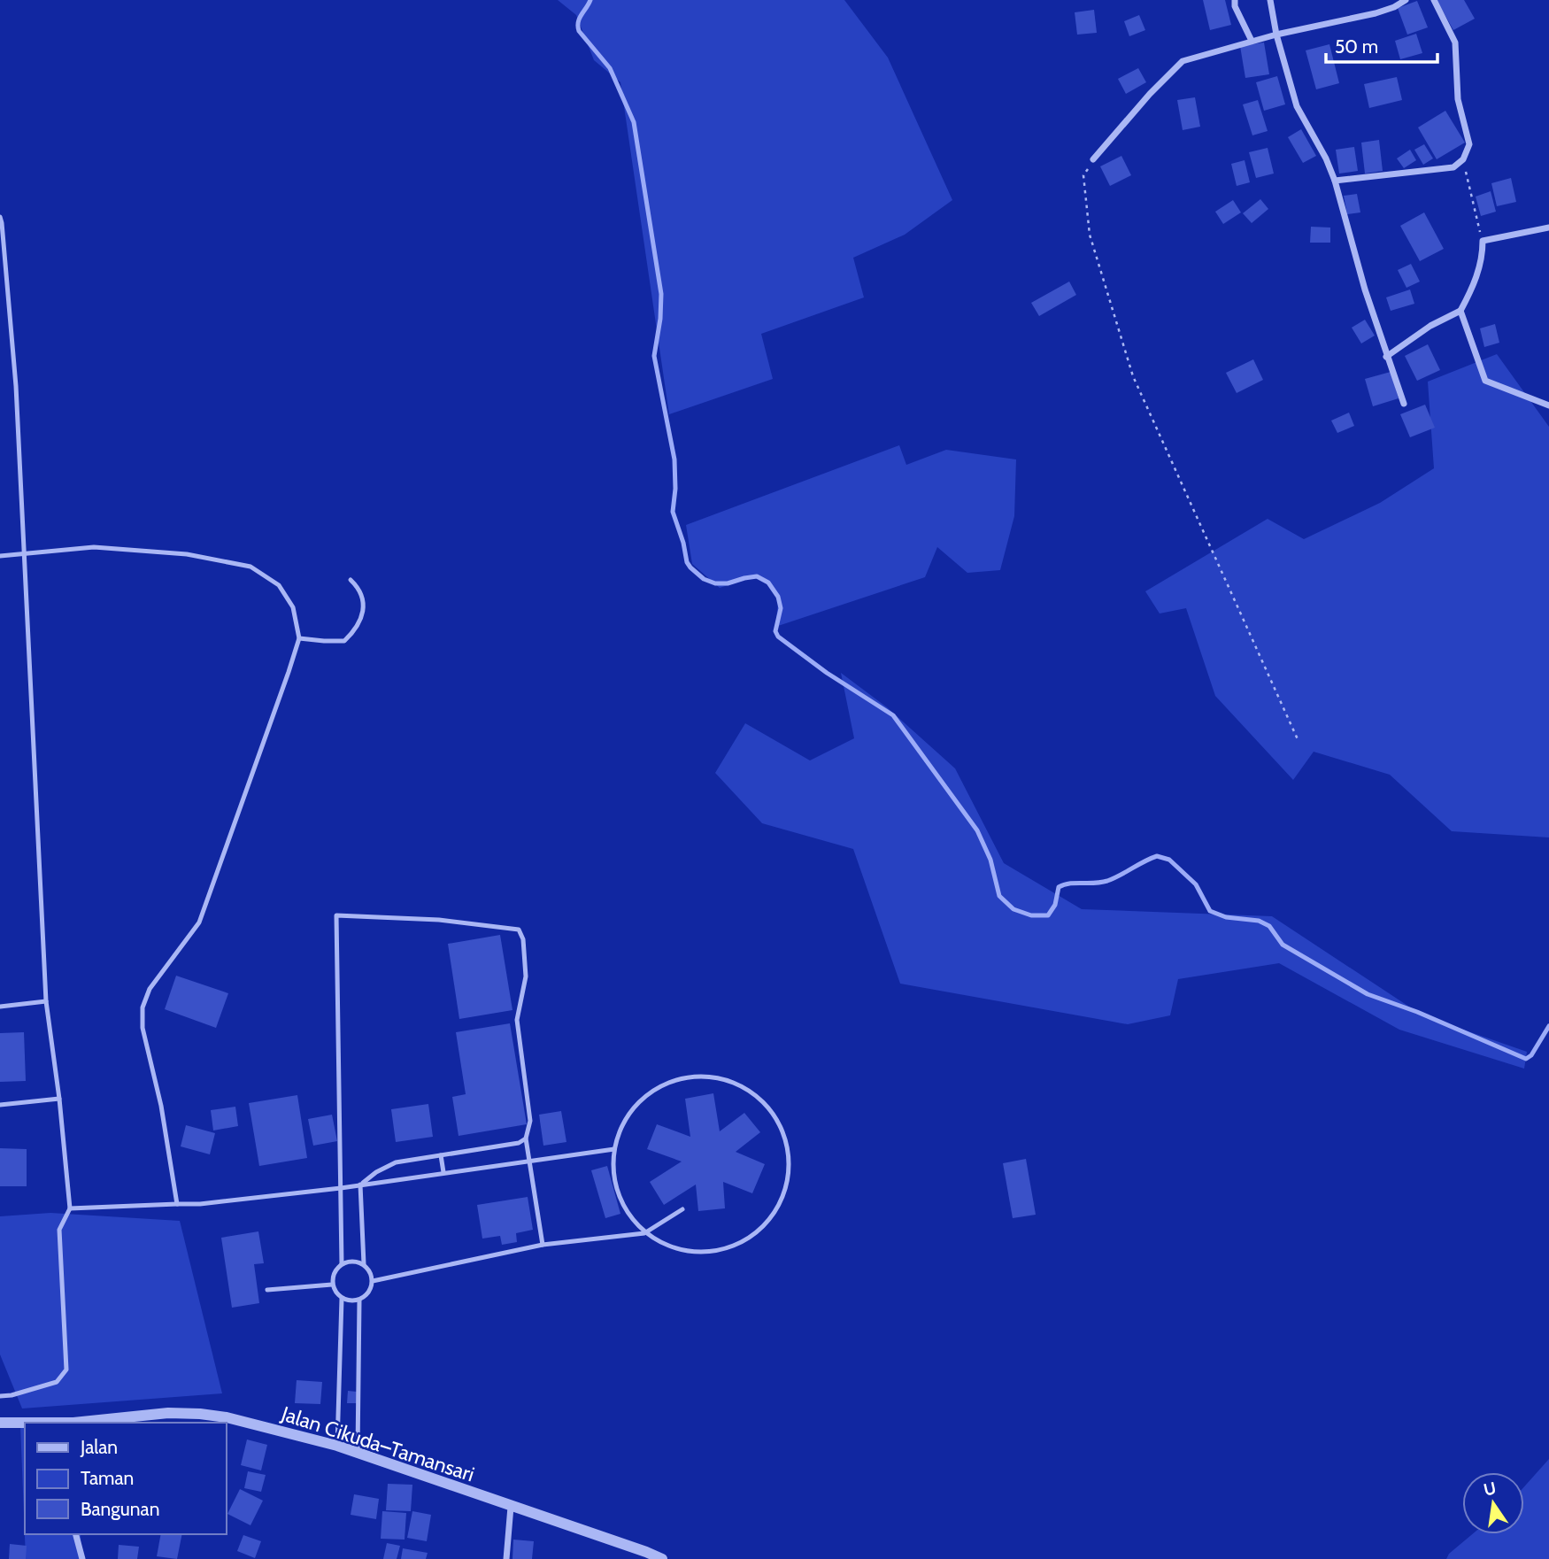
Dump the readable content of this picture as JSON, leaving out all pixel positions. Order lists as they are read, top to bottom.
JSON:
{
  "streets": {
    "street": ["Jalan Cikuda–Tamansari"]
  },
  "legend": ["Jalan", "Taman", "Bangunan"],
  "scale_bar": "50 m",
  "north": "top"
}
